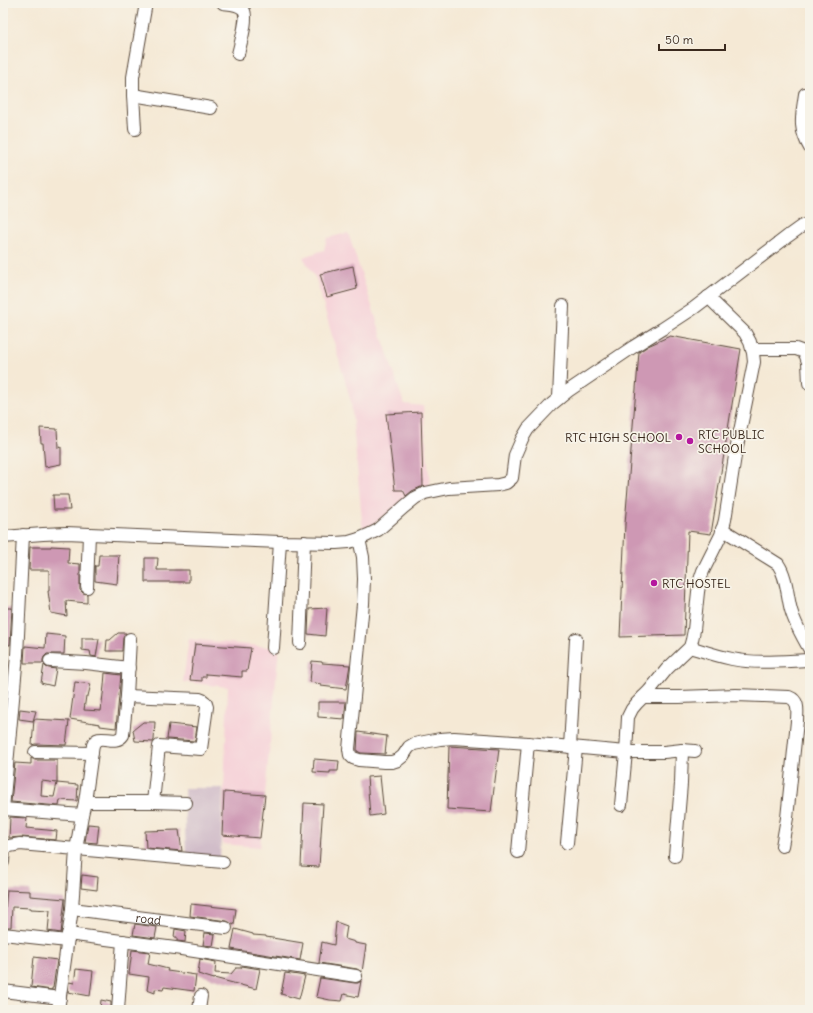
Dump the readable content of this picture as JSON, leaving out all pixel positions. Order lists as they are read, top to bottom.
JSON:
{
  "streets": {
    "street": ["road"]
  },
  "places": ["RTC HIGH SCHOOL", "RTC PUBLIC SCHOOL", "RTC HOSTEL"],
  "scale_bar": "50 m"
}
